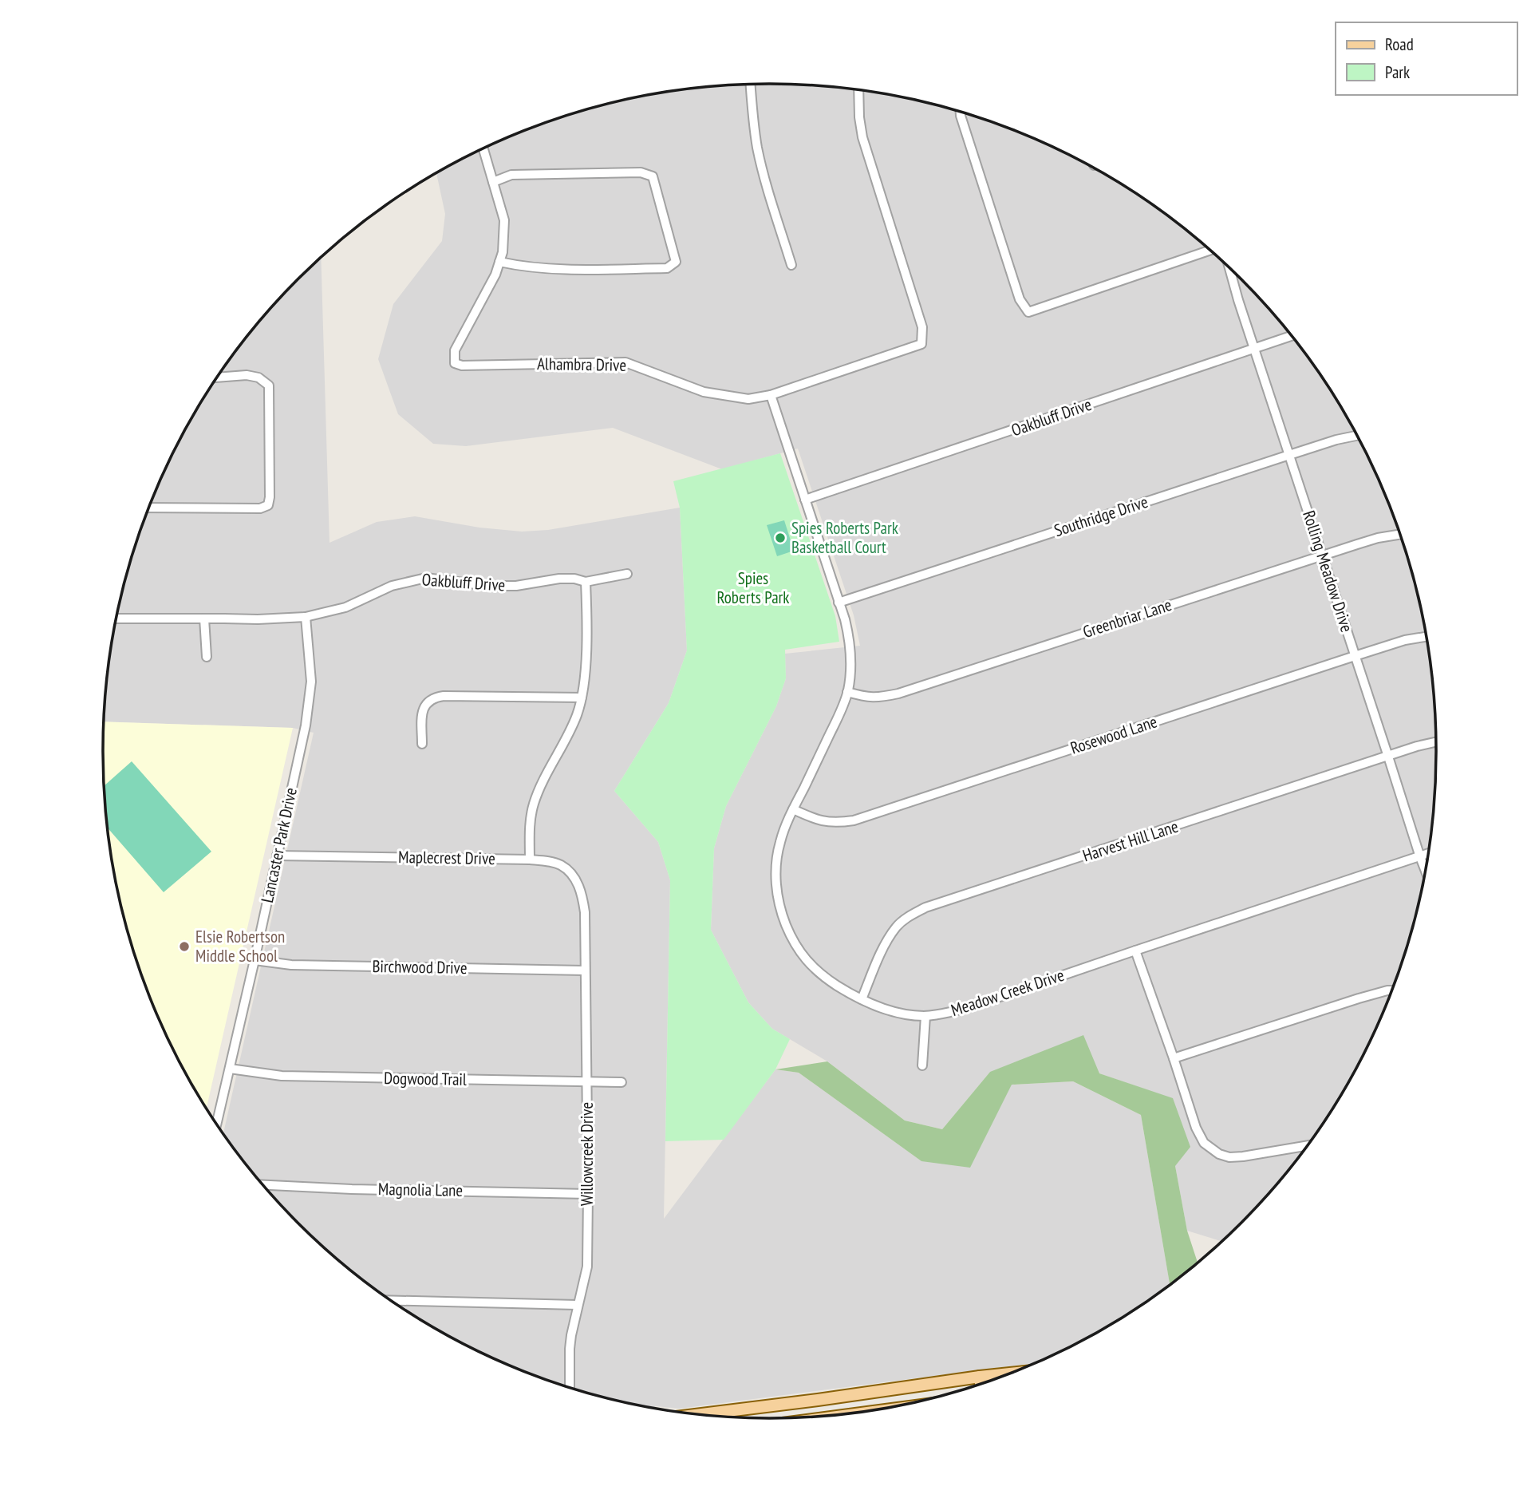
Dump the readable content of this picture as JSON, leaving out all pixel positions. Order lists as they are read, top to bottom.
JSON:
{
  "streets": {
    "street": [
      "Alhambra Drive",
      "Oakbluff Drive",
      "Southridge Drive",
      "Rolling Meadow Drive",
      "Greenbriar Lane",
      "Rosewood Lane",
      "Harvest Hill Lane",
      "Lancaster Park Drive",
      "Maplecrest Drive",
      "Birchwood Drive",
      "Meadow Creek Drive",
      "Dogwood Trail",
      "Willowcreek Drive",
      "Magnolia Lane"
    ]
  },
  "crossings": [
    ["Alhambra Drive", "Meadow Creek Drive"],
    ["Oakbluff Drive", "Rolling Meadow Drive"],
    ["Oakbluff Drive", "Lancaster Park Drive"],
    ["Oakbluff Drive", "Meadow Creek Drive"],
    ["Southridge Drive", "Rolling Meadow Drive"],
    ["Southridge Drive", "Meadow Creek Drive"],
    ["Rolling Meadow Drive", "Greenbriar Lane"],
    ["Rolling Meadow Drive", "Rosewood Lane"],
    ["Rolling Meadow Drive", "Harvest Hill Lane"],
    ["Rolling Meadow Drive", "Meadow Creek Drive"],
    ["Greenbriar Lane", "Meadow Creek Drive"],
    ["Rosewood Lane", "Meadow Creek Drive"],
    ["Harvest Hill Lane", "Meadow Creek Drive"],
    ["Lancaster Park Drive", "Maplecrest Drive"],
    ["Lancaster Park Drive", "Birchwood Drive"],
    ["Lancaster Park Drive", "Dogwood Trail"],
    ["Maplecrest Drive", "Willowcreek Drive"],
    ["Birchwood Drive", "Willowcreek Drive"],
    ["Dogwood Trail", "Willowcreek Drive"],
    ["Willowcreek Drive", "Magnolia Lane"]
  ],
  "parks": ["Spies Roberts Park"],
  "places": ["Spies Roberts Park Basketball Court", "Elsie Robertson Middle School"],
  "legend": ["Road", "Park"]
}
